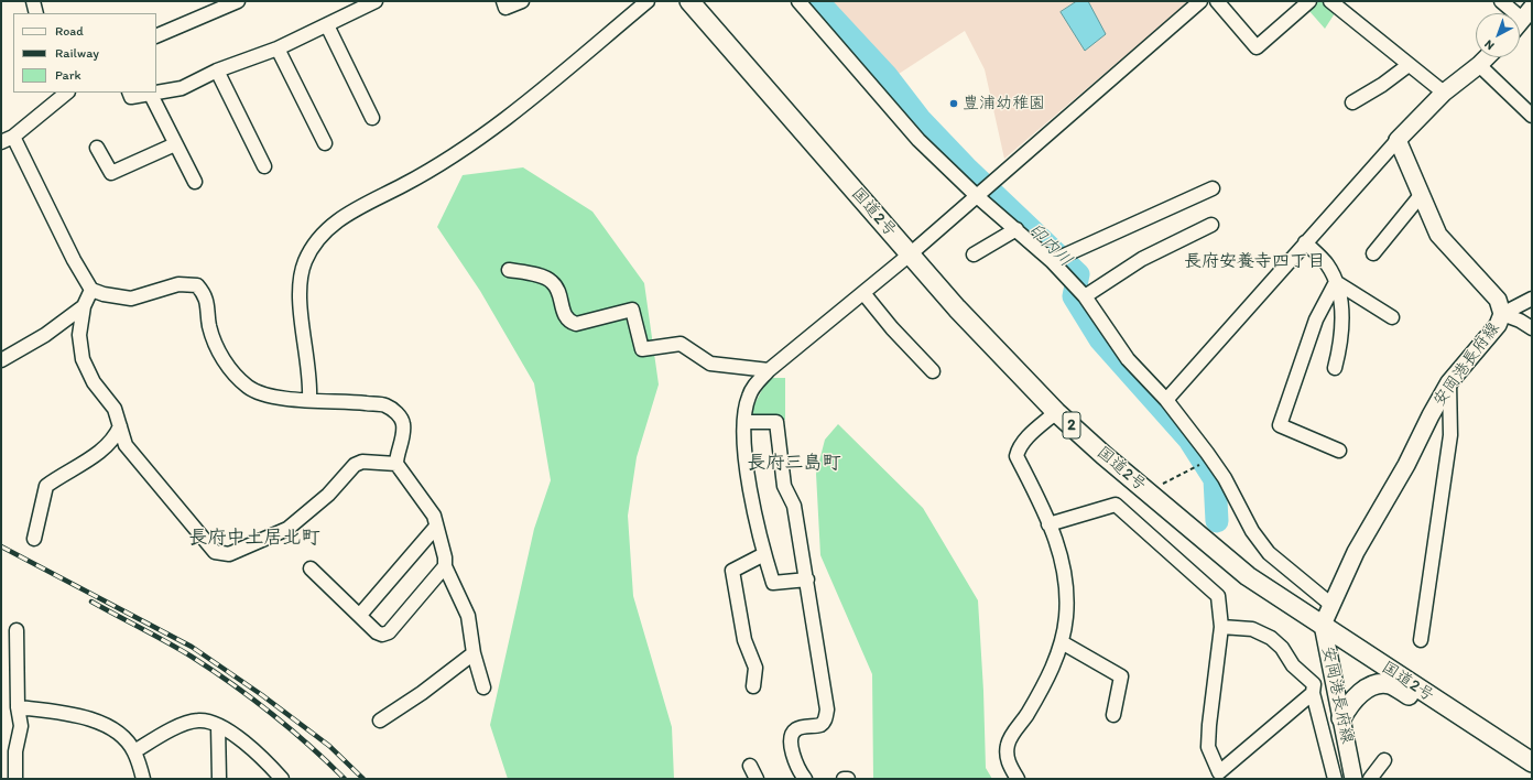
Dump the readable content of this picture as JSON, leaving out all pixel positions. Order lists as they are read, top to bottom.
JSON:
{
  "streets": {
    "highway": ["国道2号", "2"],
    "main road": ["安岡港長府線"]
  },
  "crossings": [
    ["国道2号", "安岡港長府線"]
  ],
  "districts": ["長府安養寺四丁目", "長府三島町", "長府中土居北町"],
  "water": ["印内川"],
  "places": ["豊浦幼稚園"],
  "legend": ["Road", "Railway", "Park"],
  "north": "bottom left"
}
